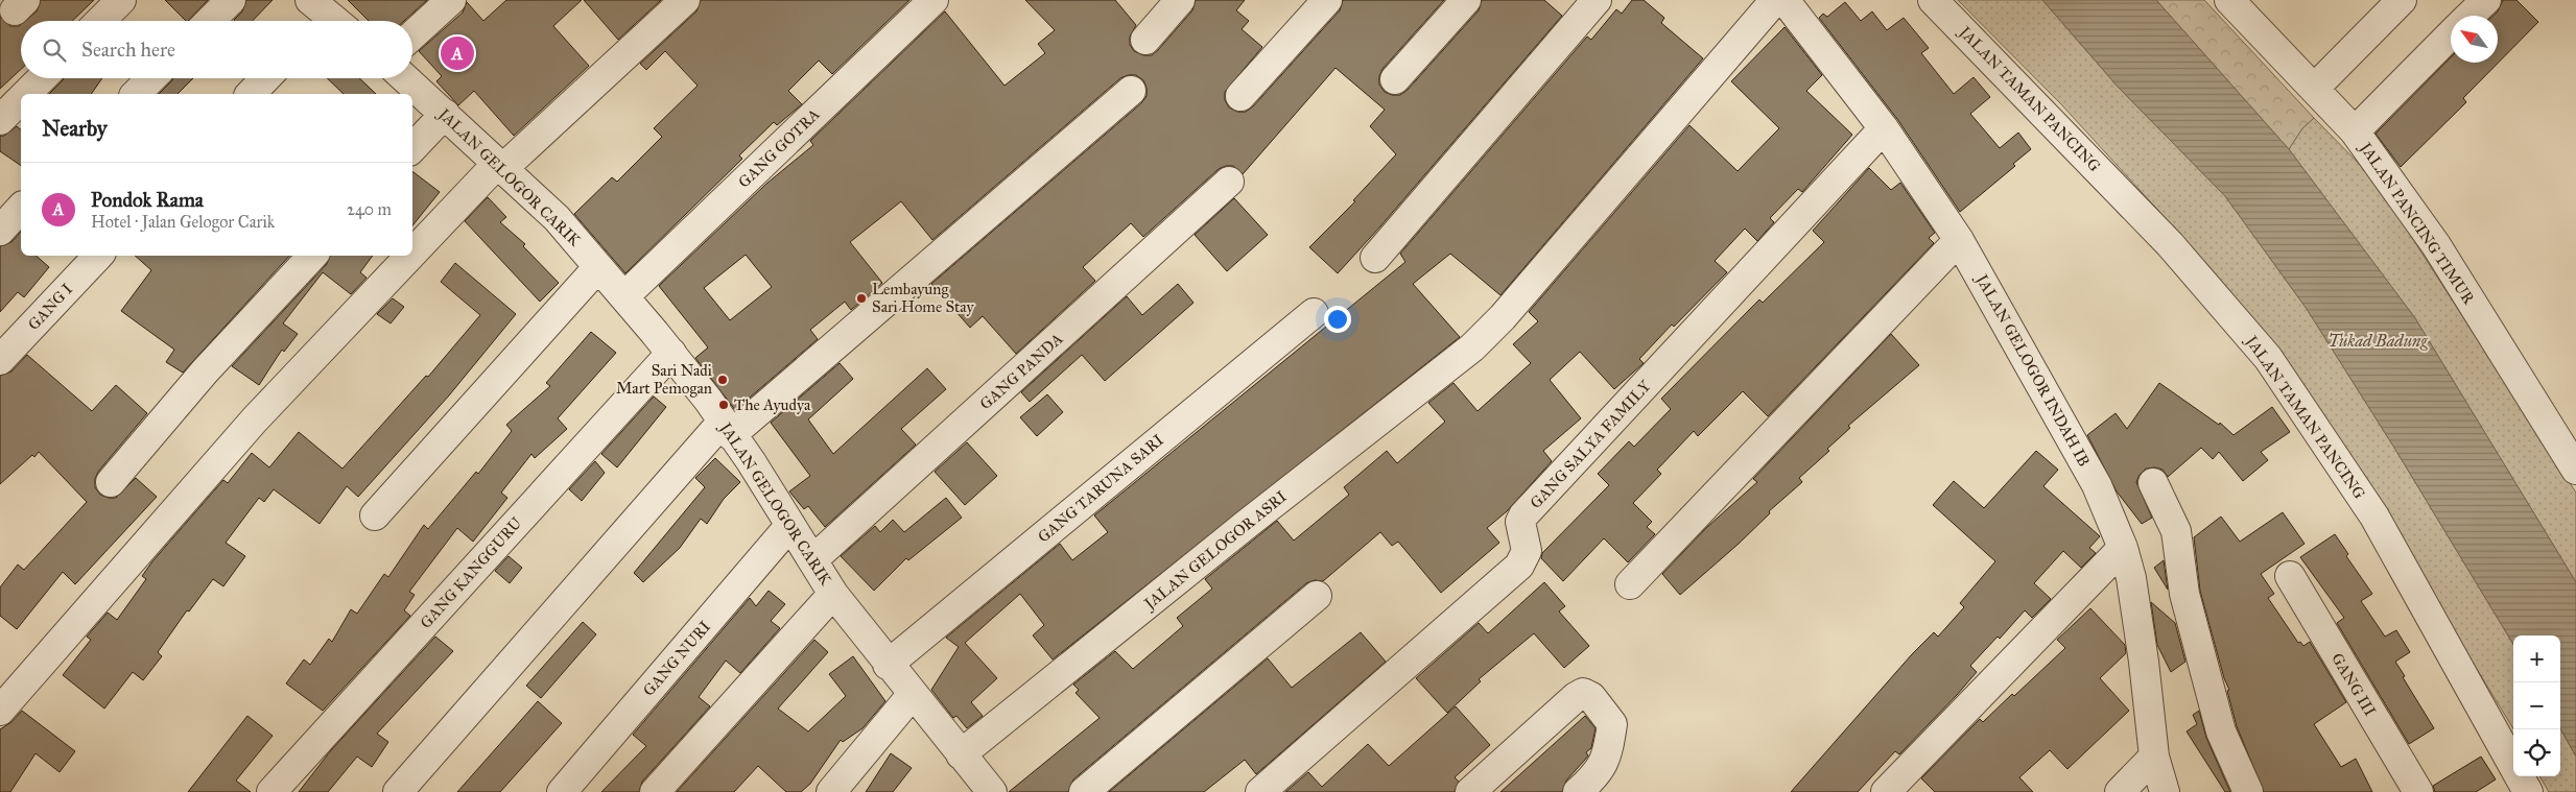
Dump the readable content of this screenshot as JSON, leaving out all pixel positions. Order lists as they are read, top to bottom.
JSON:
{
  "streets": {
    "street": [
      "JALAN TAMAN PANCING",
      "GANG GOTRA",
      "JALAN GELOGOR CARIK",
      "JALAN PANCING TIMUR",
      "GANG I",
      "JALAN GELOGOR INDAH IB",
      "GANG PANDA",
      "GANG SALYA FAMILY",
      "GANG TARUNA SARI",
      "JALAN GELOGOR ASRI",
      "GANG KANGGURU",
      "GANG NURI",
      "GANG III"
    ]
  },
  "crossings": [
    ["GANG GOTRA", "JALAN GELOGOR CARIK"],
    ["JALAN GELOGOR CARIK", "GANG PANDA"],
    ["JALAN GELOGOR CARIK", "GANG TARUNA SARI"],
    ["JALAN GELOGOR CARIK", "JALAN GELOGOR ASRI"],
    ["JALAN GELOGOR CARIK", "GANG KANGGURU"],
    ["JALAN GELOGOR CARIK", "GANG NURI"],
    ["JALAN GELOGOR INDAH IB", "GANG SALYA FAMILY"]
  ],
  "water": ["Tukad Badung"],
  "places": ["Lembayung Sari Home Stay", "Sari Nadi Mart Pemogan", "The Ayudya"],
  "north": "top left",
  "page": {
    "search": "Search here",
    "pins": "A",
    "heading": "Nearby",
    "list": [
      {
        "mark": "A",
        "name": "Pondok Rama",
        "note": "Hotel · Jalan Gelogor Carik",
        "value": "240 m"
      }
    ],
    "map_buttons": ["+", "−"]
  }
}
